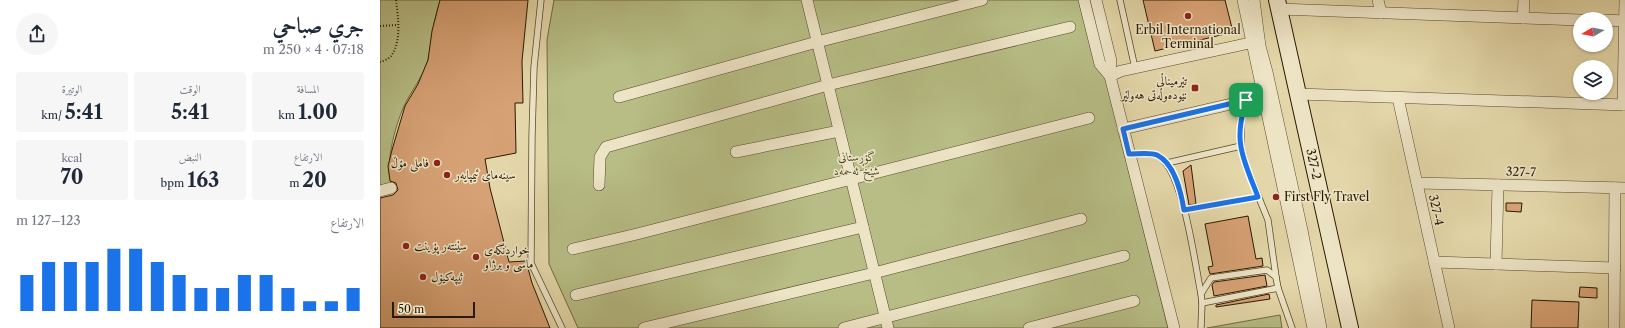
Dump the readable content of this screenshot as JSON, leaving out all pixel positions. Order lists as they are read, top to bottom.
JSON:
{
  "streets": {
    "street": ["327-2", "327-7", "327-4"]
  },
  "crossings": [
    ["327-7", "327-4"]
  ],
  "parks": ["گۆڕستانی شێخ ئەحمەد"],
  "places": {
    "other": [
      "Erbil International Terminal",
      "فاملی مۆڵ",
      "سینەمای ئیمپایەر",
      "First Fly Travel",
      "سێنتەر پۆینت",
      "خواردنگەی ماسی و برژاو",
      "ئیپەکیۆل"
    ],
    "transit": ["تێرمیناڵی نێودەوڵەتی هەولێر"]
  },
  "scale_bar": "50 m",
  "north": "left",
  "page": {
    "heading": ["جري صباحي", "07:18 · 4 × 250 m"],
    "stats": [
      ["المسافة", "1.00 km"],
      ["الوقت", "5:41"],
      ["الوتيرة", "5:41 /km"],
      ["الارتفاع", "20 m"],
      ["النبض", "163 bpm"],
      ["kcal", "70"]
    ],
    "chart": ["الارتفاع", "123–127 m"],
    "scale": "50 m"
  }
}
